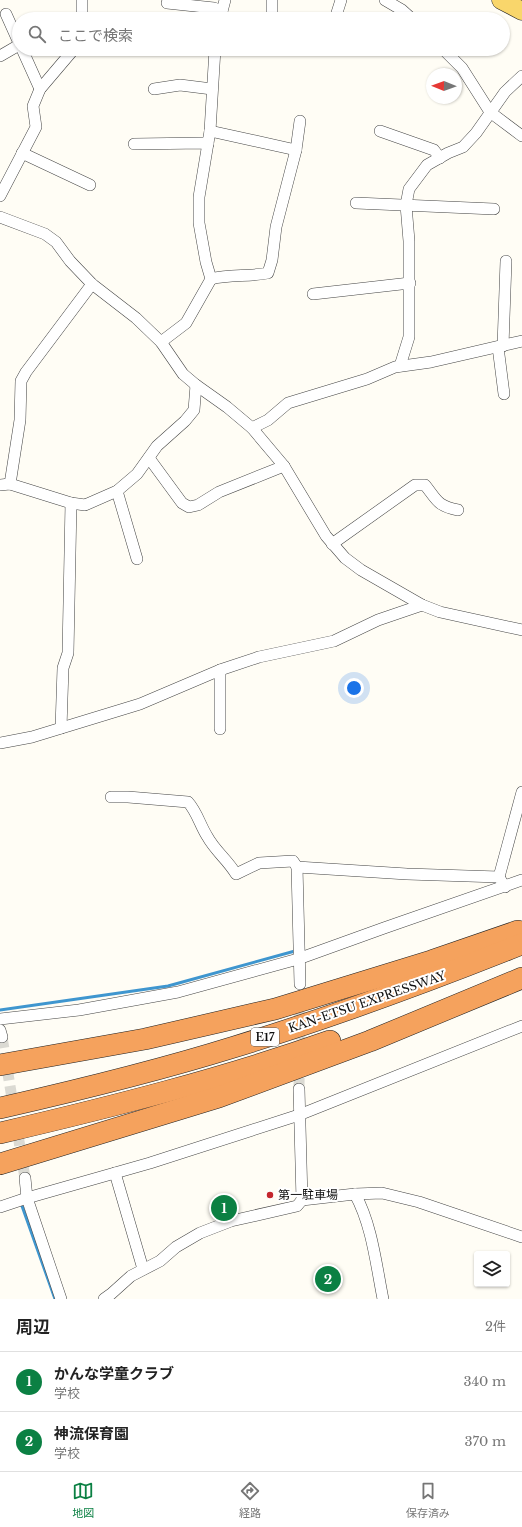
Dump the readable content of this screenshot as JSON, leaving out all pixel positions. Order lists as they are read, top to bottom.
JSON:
{
  "streets": {
    "highway": ["KAN-ETSU EXPRESSWAY", "E17"]
  },
  "places": ["第一駐車場"],
  "north": "left",
  "page": {
    "search": "ここで検索",
    "pins": ["1", "2"],
    "heading": ["周辺", "2件"],
    "list": [
      {
        "mark": "1",
        "name": "かんな学童クラブ",
        "note": "学校",
        "value": "340 m"
      },
      {
        "mark": "2",
        "name": "神流保育園",
        "note": "学校",
        "value": "370 m"
      }
    ],
    "nav": ["地図", "経路", "保存済み"]
  }
}
